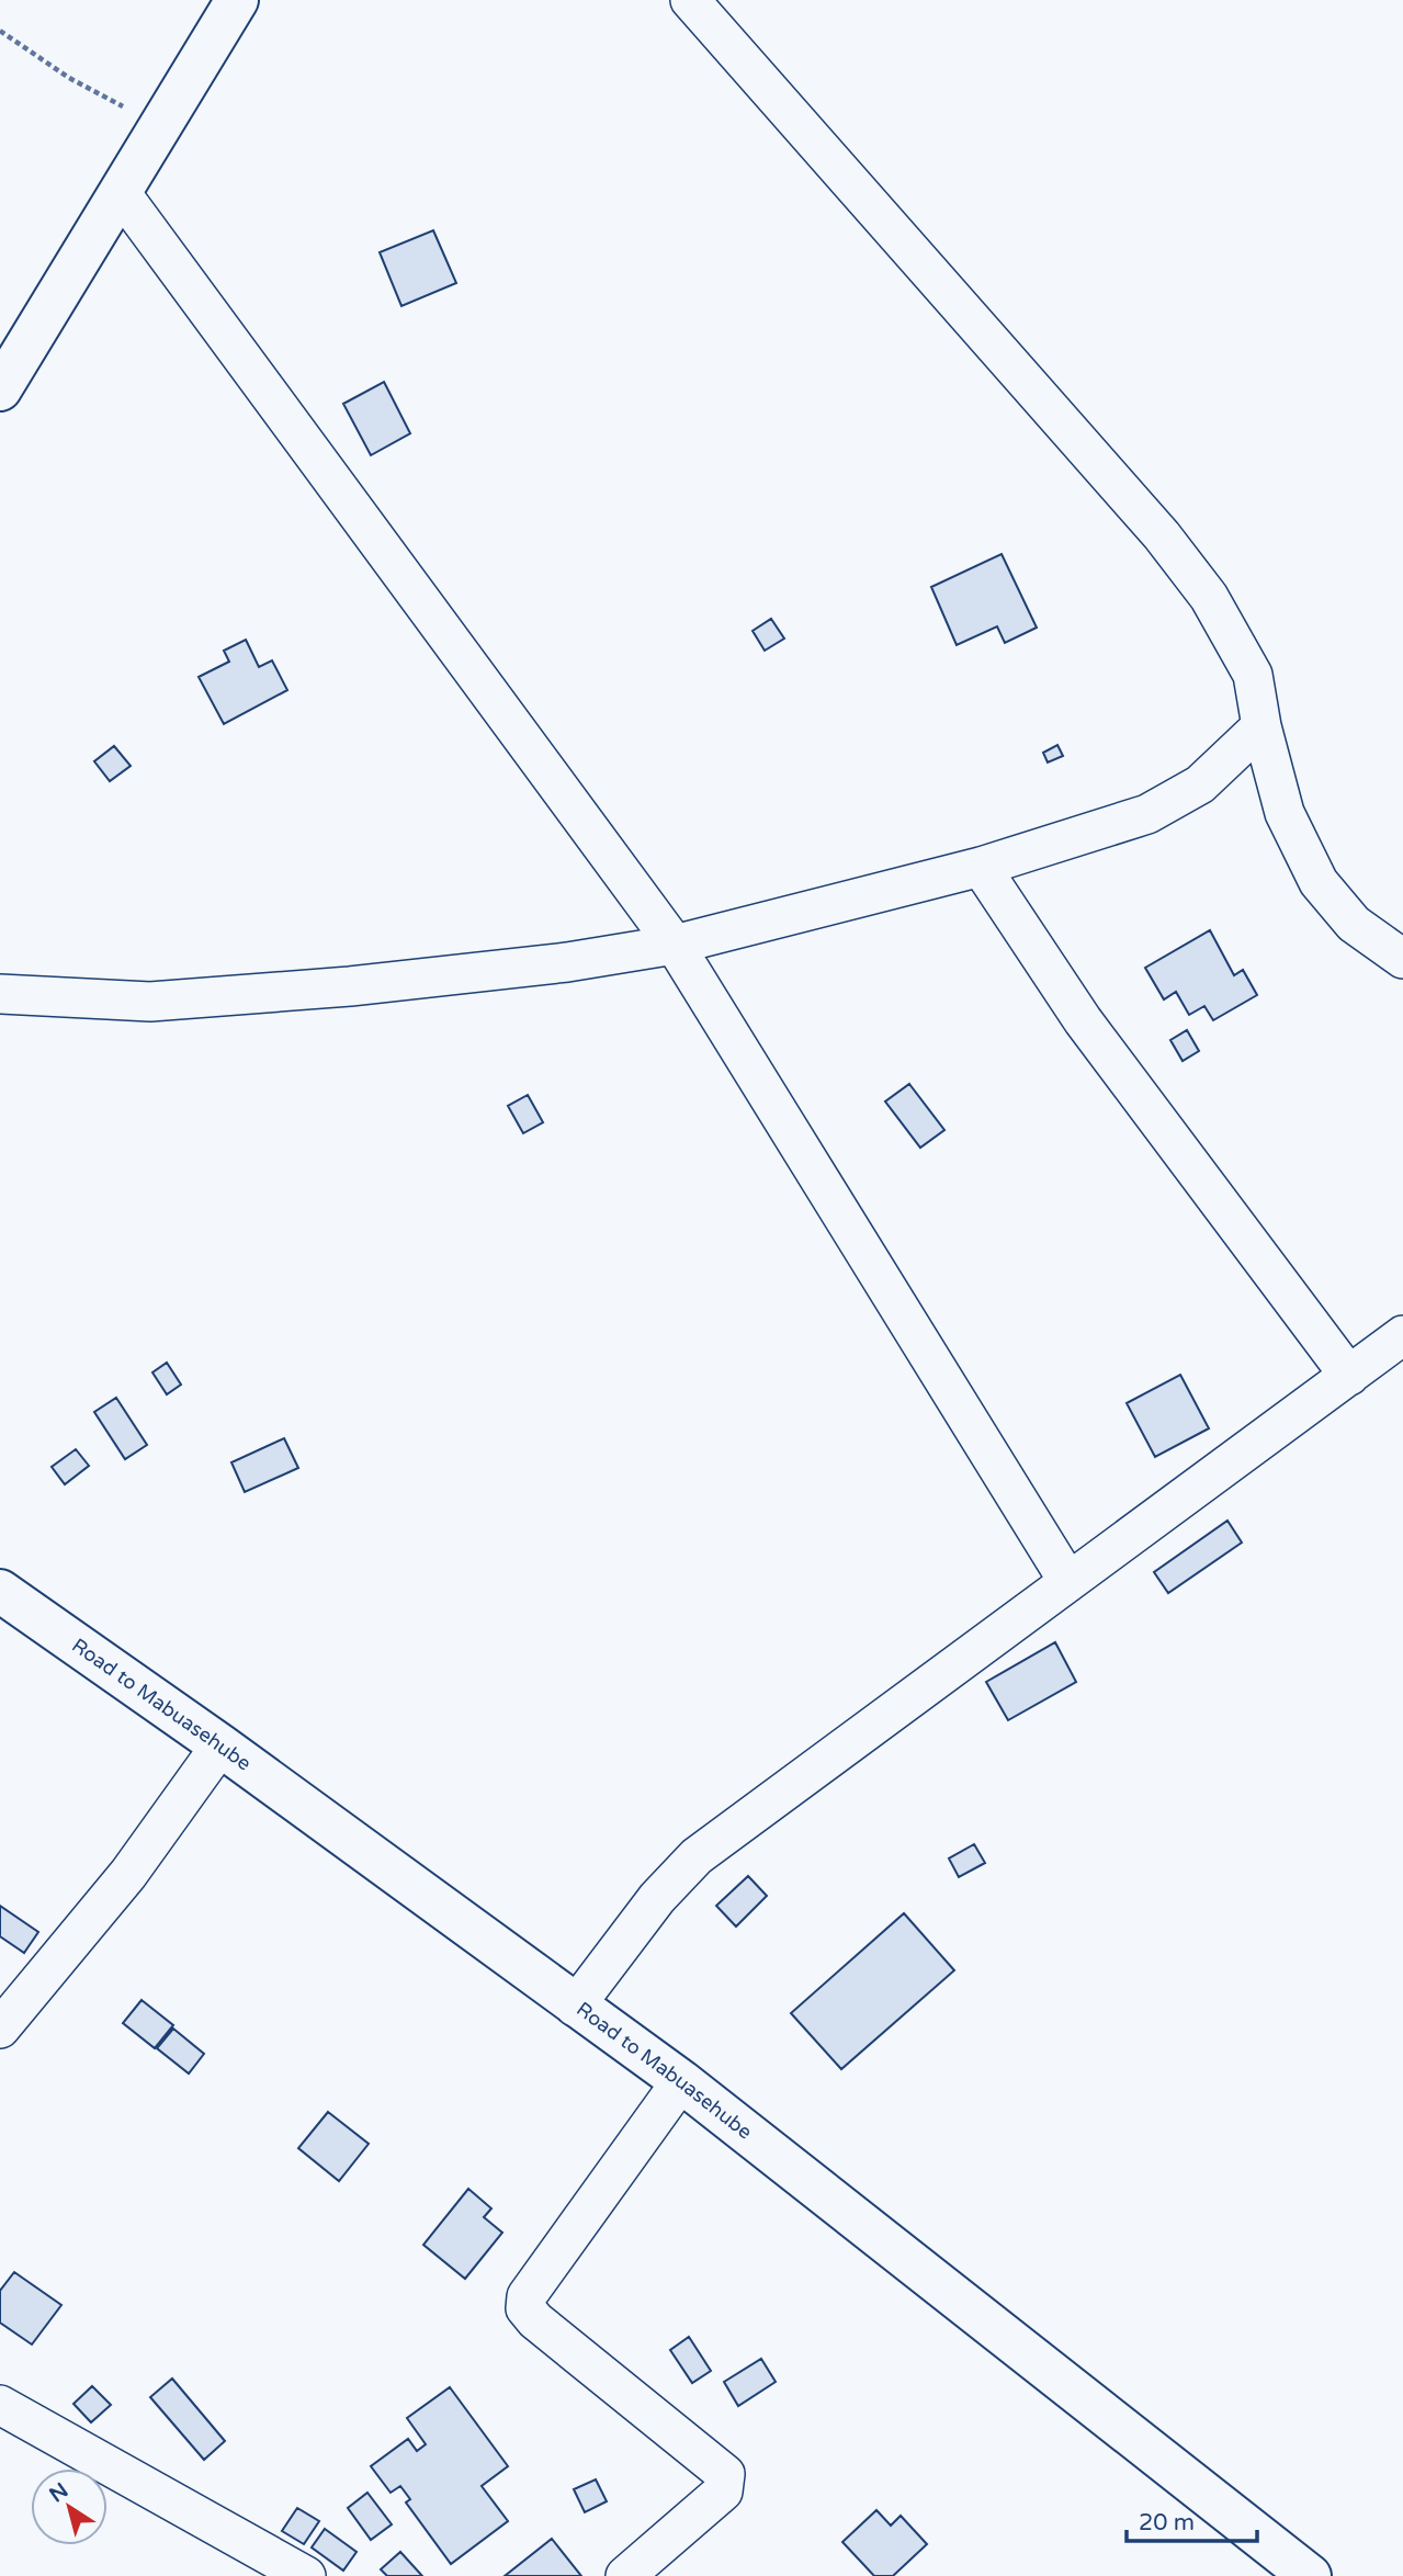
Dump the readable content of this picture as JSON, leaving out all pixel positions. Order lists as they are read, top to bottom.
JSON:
{
  "streets": {
    "main road": ["Road to Mabuasehube"]
  },
  "scale_bar": "20 m",
  "north": "top left"
}
